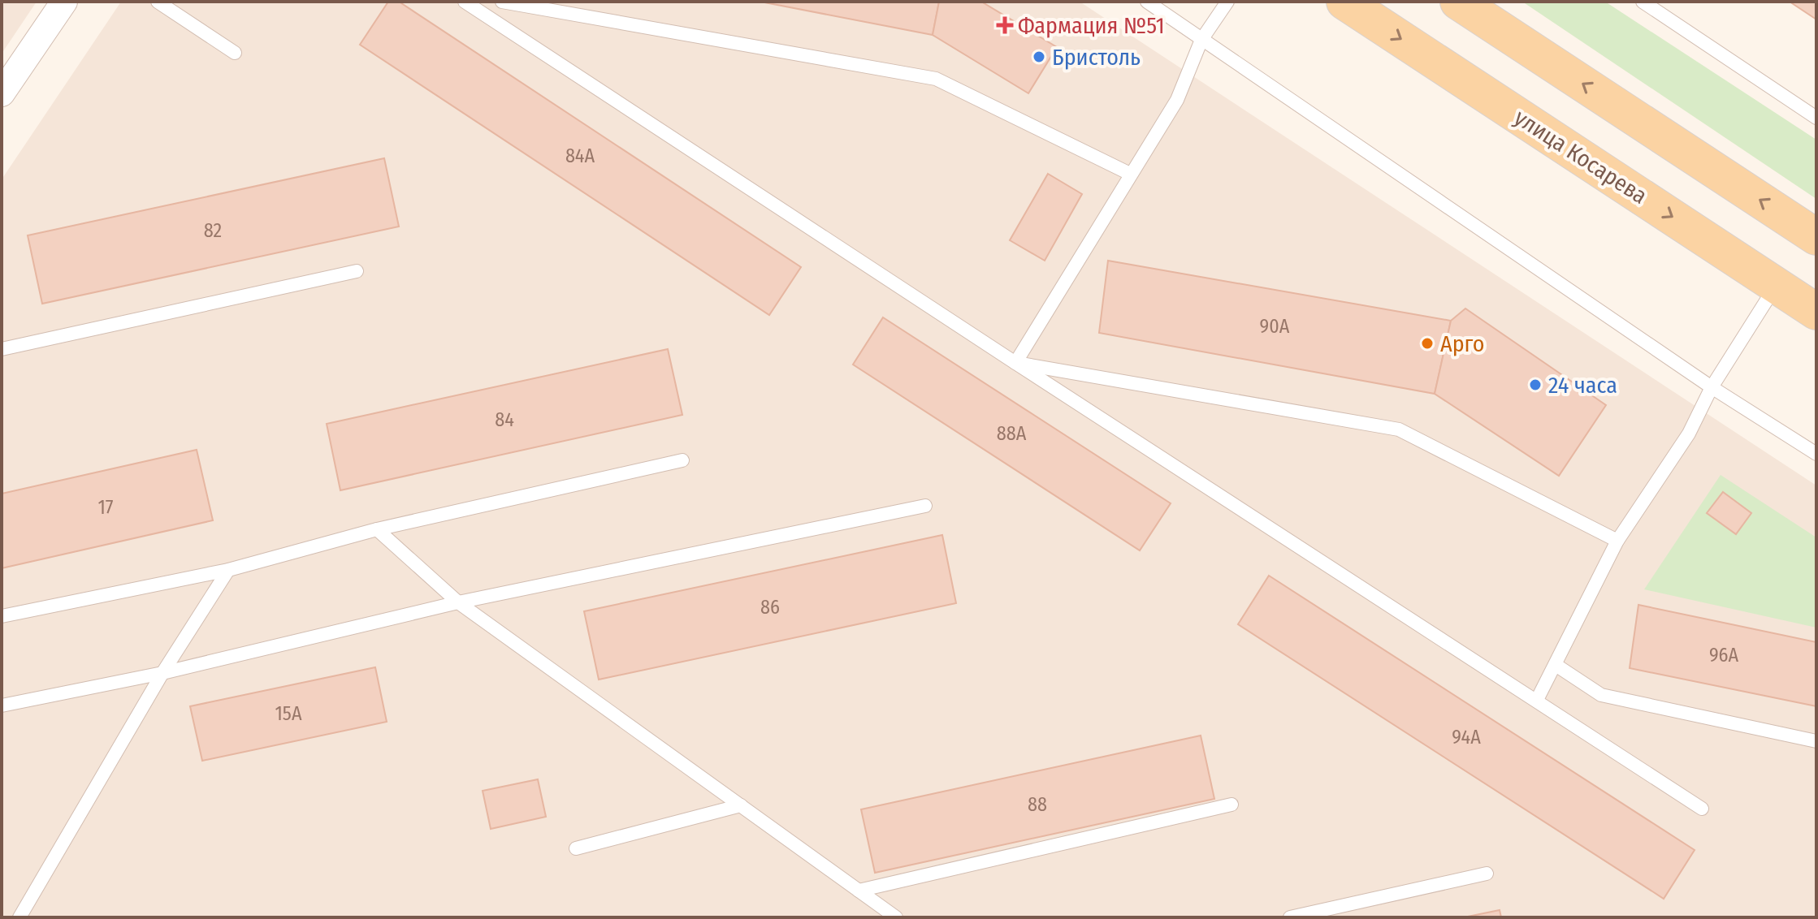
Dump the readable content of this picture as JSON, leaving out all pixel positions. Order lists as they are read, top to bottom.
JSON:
{
  "streets": {
    "main road": ["улица Косарева"]
  },
  "places": {
    "health": ["Фармация №51"],
    "other": ["Бристоль", "Арго", "24 часа"]
  },
  "house_numbers": [
    "84А",
    "82",
    "90А",
    "84",
    "88А",
    "17",
    "86",
    "96А",
    "15А",
    "94А",
    "88"
  ]
}
